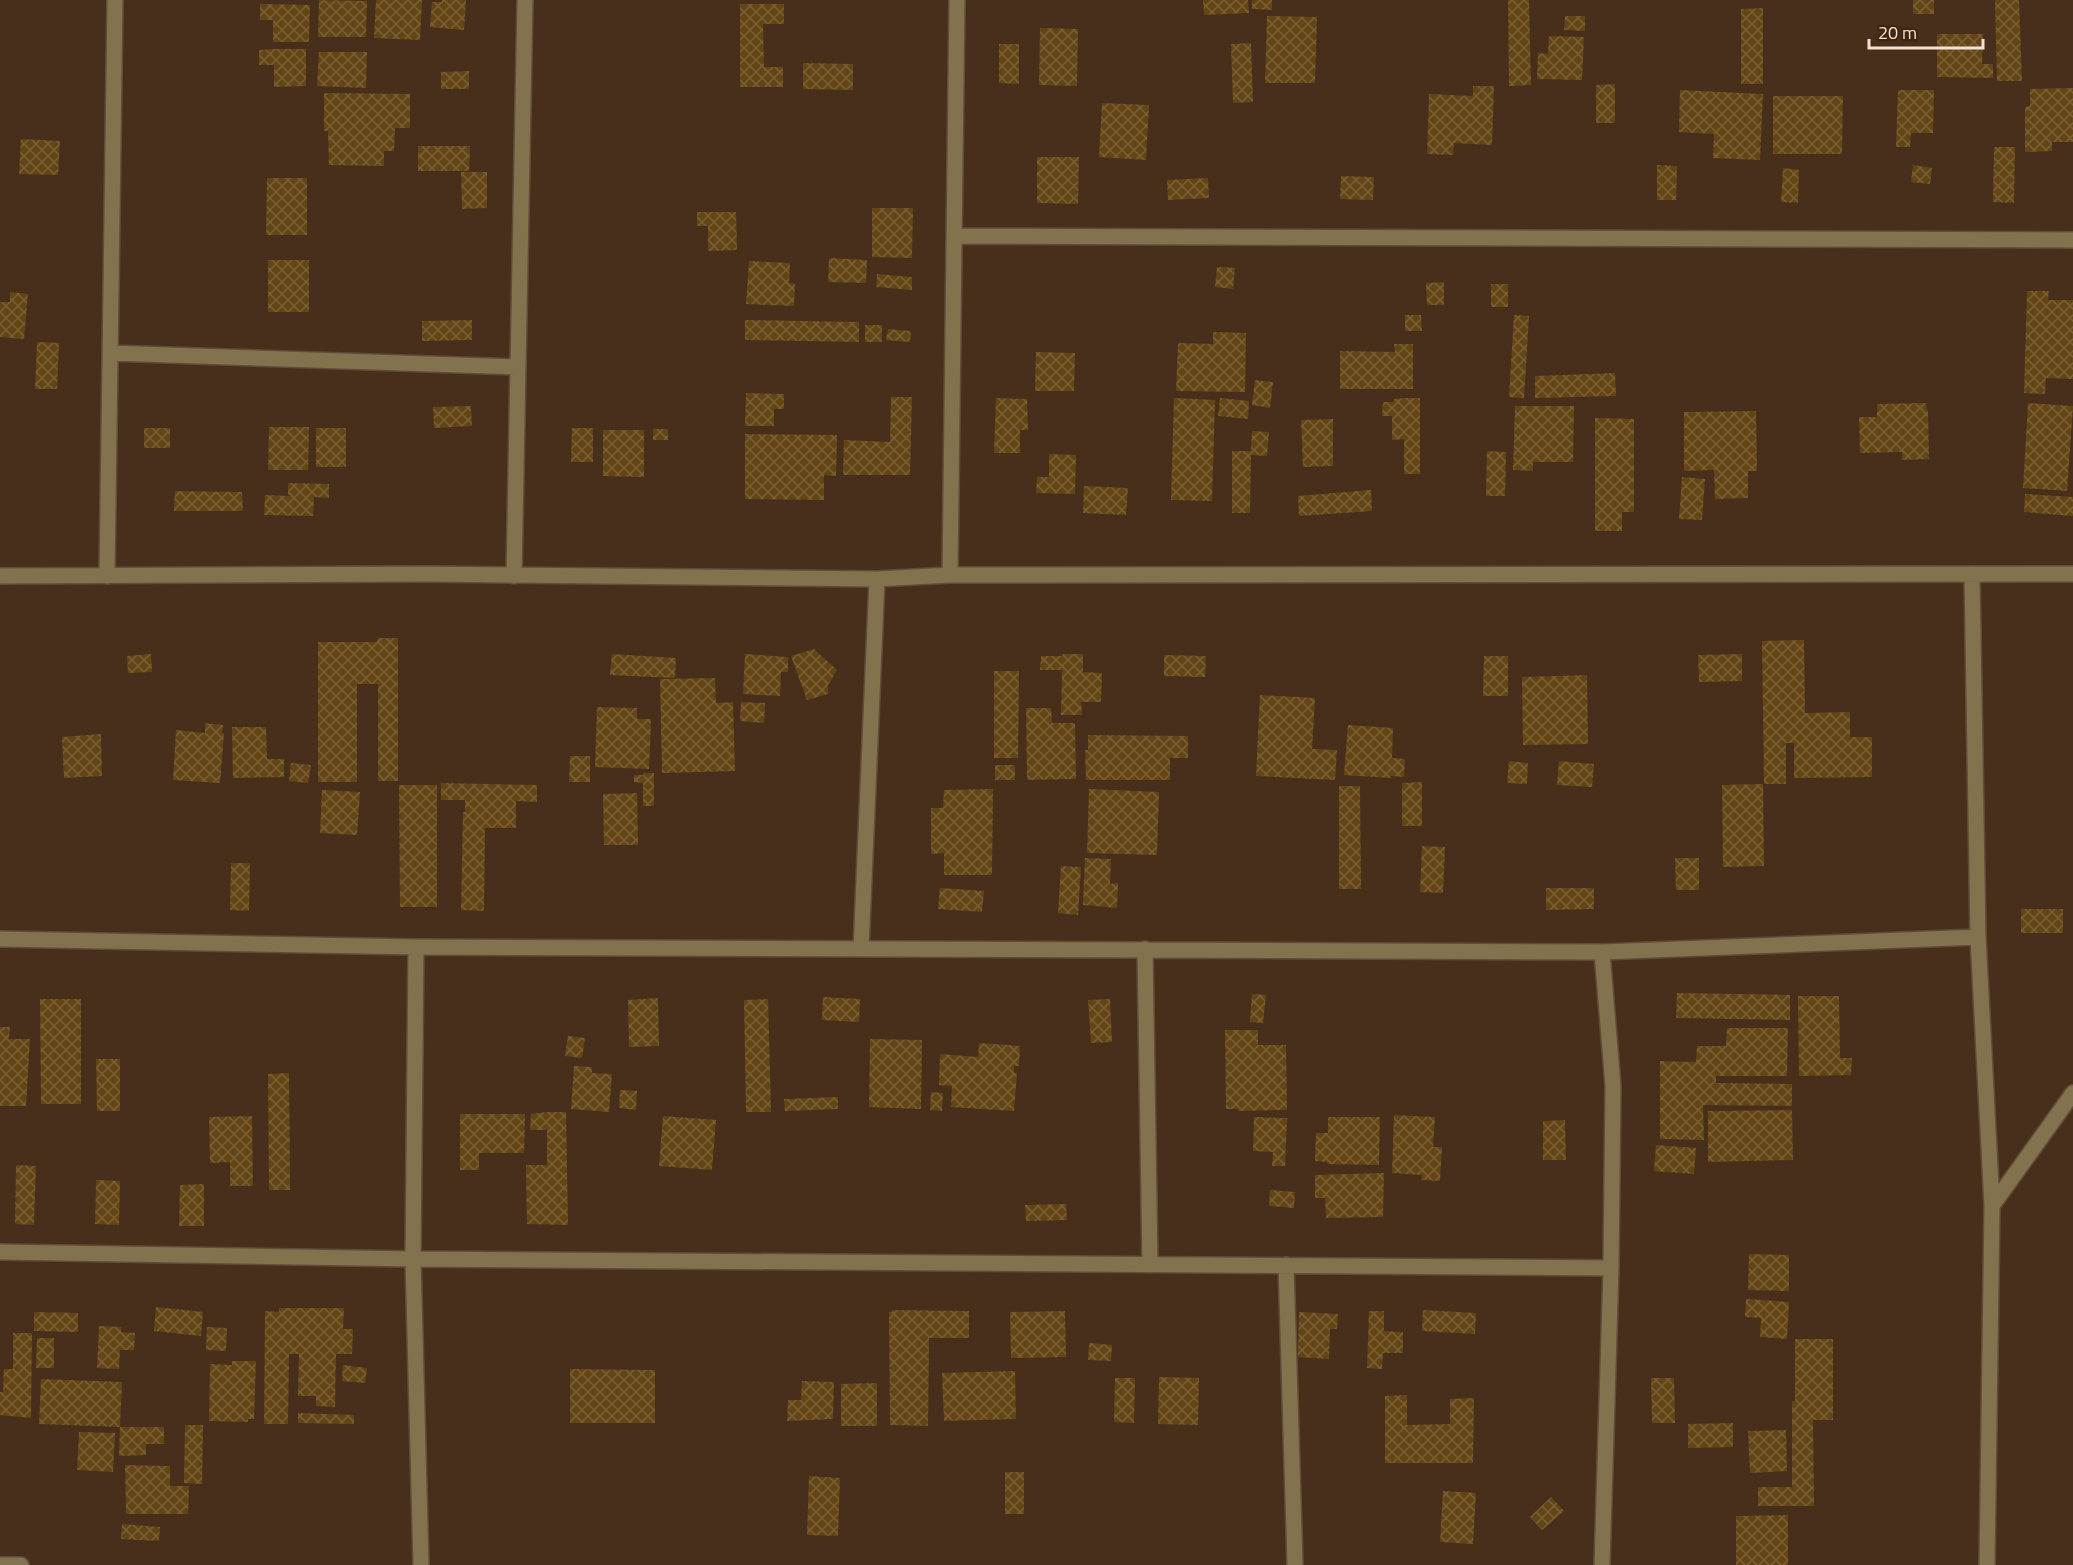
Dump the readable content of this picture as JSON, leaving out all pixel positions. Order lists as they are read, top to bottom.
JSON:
{
  "scale_bar": "20 m"
}
